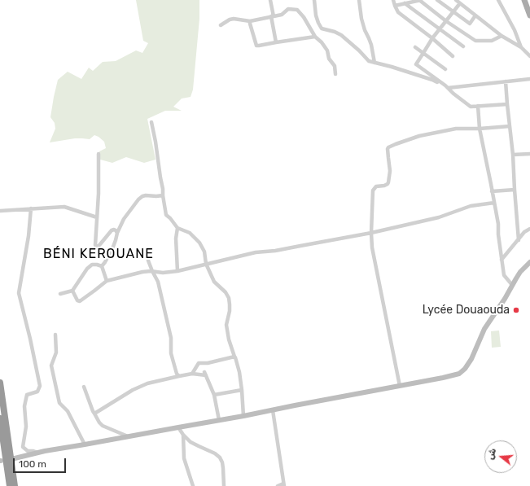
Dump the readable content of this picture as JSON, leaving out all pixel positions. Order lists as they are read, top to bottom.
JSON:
{
  "districts": ["BÉNI KEROUANE"],
  "places": ["Lycée Douaouda"],
  "scale_bar": "100 m",
  "north": "left"
}
